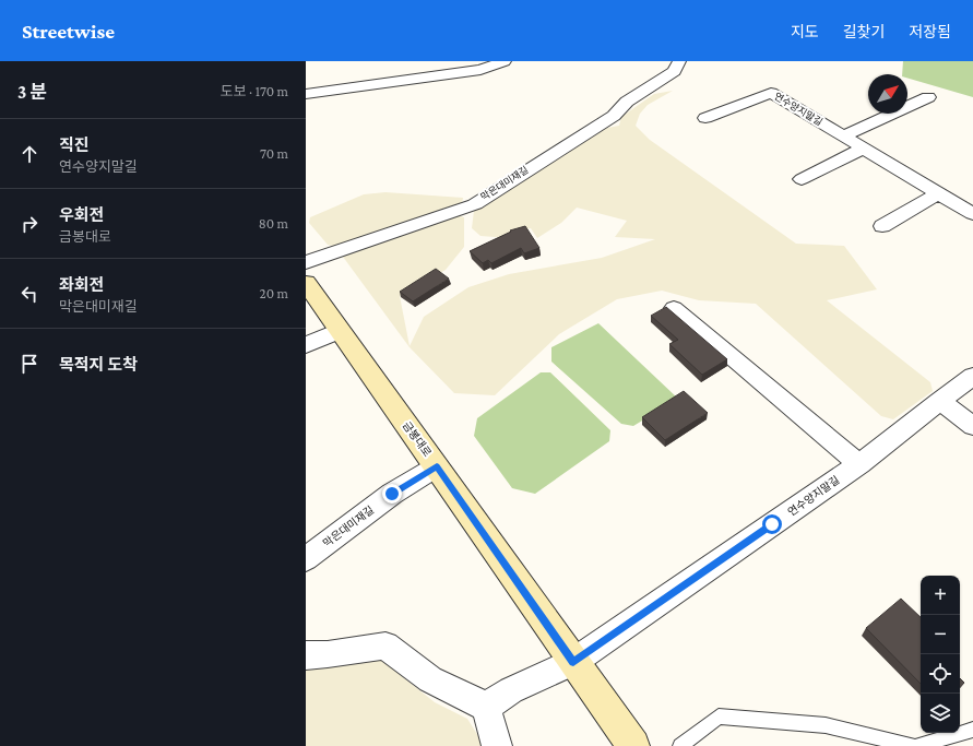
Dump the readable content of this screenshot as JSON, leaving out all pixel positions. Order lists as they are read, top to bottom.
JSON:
{
  "streets": {
    "street": ["연수양지말길", "막은대미재길", "금봉대로"]
  },
  "crossings": [
    ["연수양지말길", "금봉대로"],
    ["막은대미재길", "금봉대로"]
  ],
  "north": "top right",
  "page": {
    "header": "Streetwise",
    "nav": ["지도", "길찾기", "저장됨"],
    "heading": ["3 분", "도보 · 170 m"],
    "list": [
      ["직진", "연수양지말길", "70 m"],
      ["우회전", "금봉대로", "80 m"],
      ["좌회전", "막은대미재길", "20 m"],
      "목적지 도착"
    ],
    "map_buttons": ["+", "−"]
  }
}
